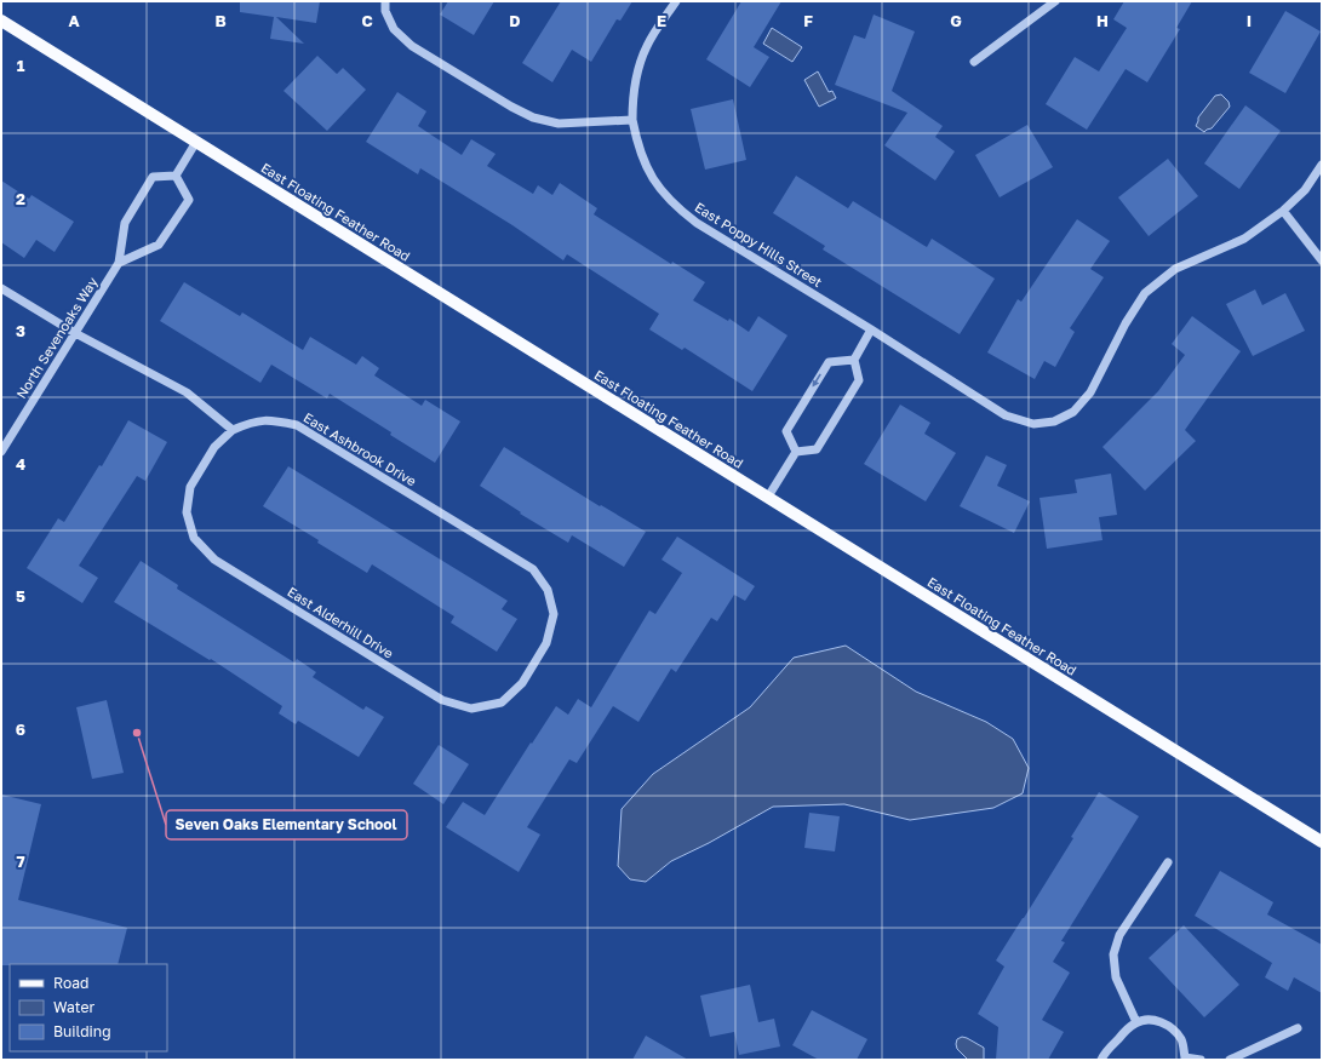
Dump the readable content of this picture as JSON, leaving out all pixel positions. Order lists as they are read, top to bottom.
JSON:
{
  "streets": {
    "main road": ["East Floating Feather Road"],
    "street": [
      "East Poppy Hills Street",
      "North Sevenoaks Way",
      "East Ashbrook Drive",
      "East Alderhill Drive"
    ]
  },
  "crossings": [
    ["East Ashbrook Drive", "East Alderhill Drive"]
  ],
  "places": ["Seven Oaks Elementary School"],
  "legend": ["Road", "Water", "Building"],
  "grid": {
    "columns": [
      "A",
      "B",
      "C",
      "D",
      "E",
      "F",
      "G",
      "H",
      "I"
    ],
    "rows": [
      "1",
      "2",
      "3",
      "4",
      "5",
      "6",
      "7"
    ]
  }
}
